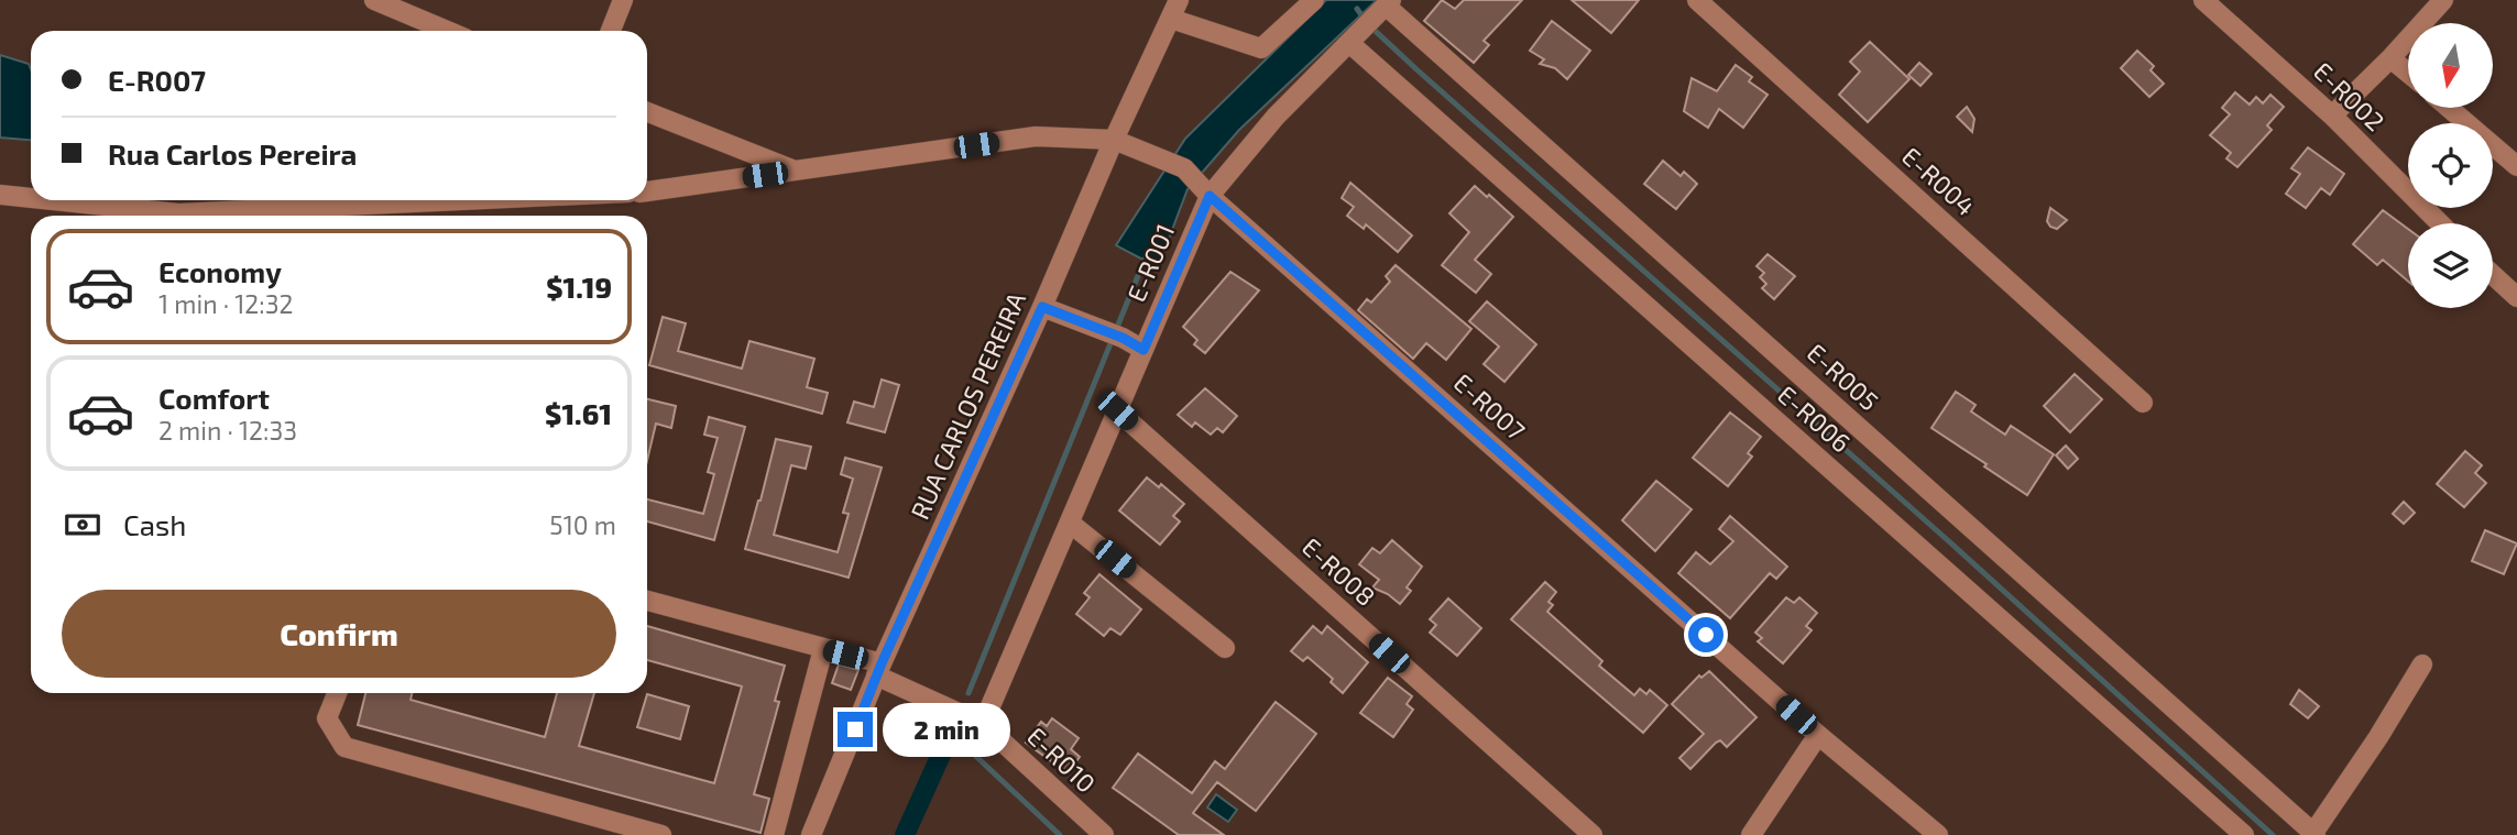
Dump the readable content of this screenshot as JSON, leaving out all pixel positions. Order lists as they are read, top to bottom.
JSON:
{
  "streets": {
    "street": [
      "E-R002",
      "E-R004",
      "E-R001",
      "E-R005",
      "RUA CARLOS PEREIRA",
      "E-R007",
      "E-R006",
      "E-R008",
      "E-R010"
    ]
  },
  "crossings": [
    ["E-R001", "E-R005"],
    ["E-R001", "E-R007"],
    ["E-R001", "E-R006"],
    ["E-R001", "E-R008"],
    ["E-R001", "E-R010"],
    ["RUA CARLOS PEREIRA", "E-R007"],
    ["RUA CARLOS PEREIRA", "E-R010"]
  ],
  "north": "bottom",
  "page": {
    "banner": ["E-R007", "Rua Carlos Pereira"],
    "list": [
      {
        "name": "Economy",
        "note": "1 min · 12:32",
        "value": "$1.19"
      },
      {
        "name": "Comfort",
        "note": "2 min · 12:33",
        "value": "$1.61"
      }
    ],
    "pay": ["Cash", "510 m"],
    "buttons": "Confirm",
    "bubble": "2 min"
  }
}
